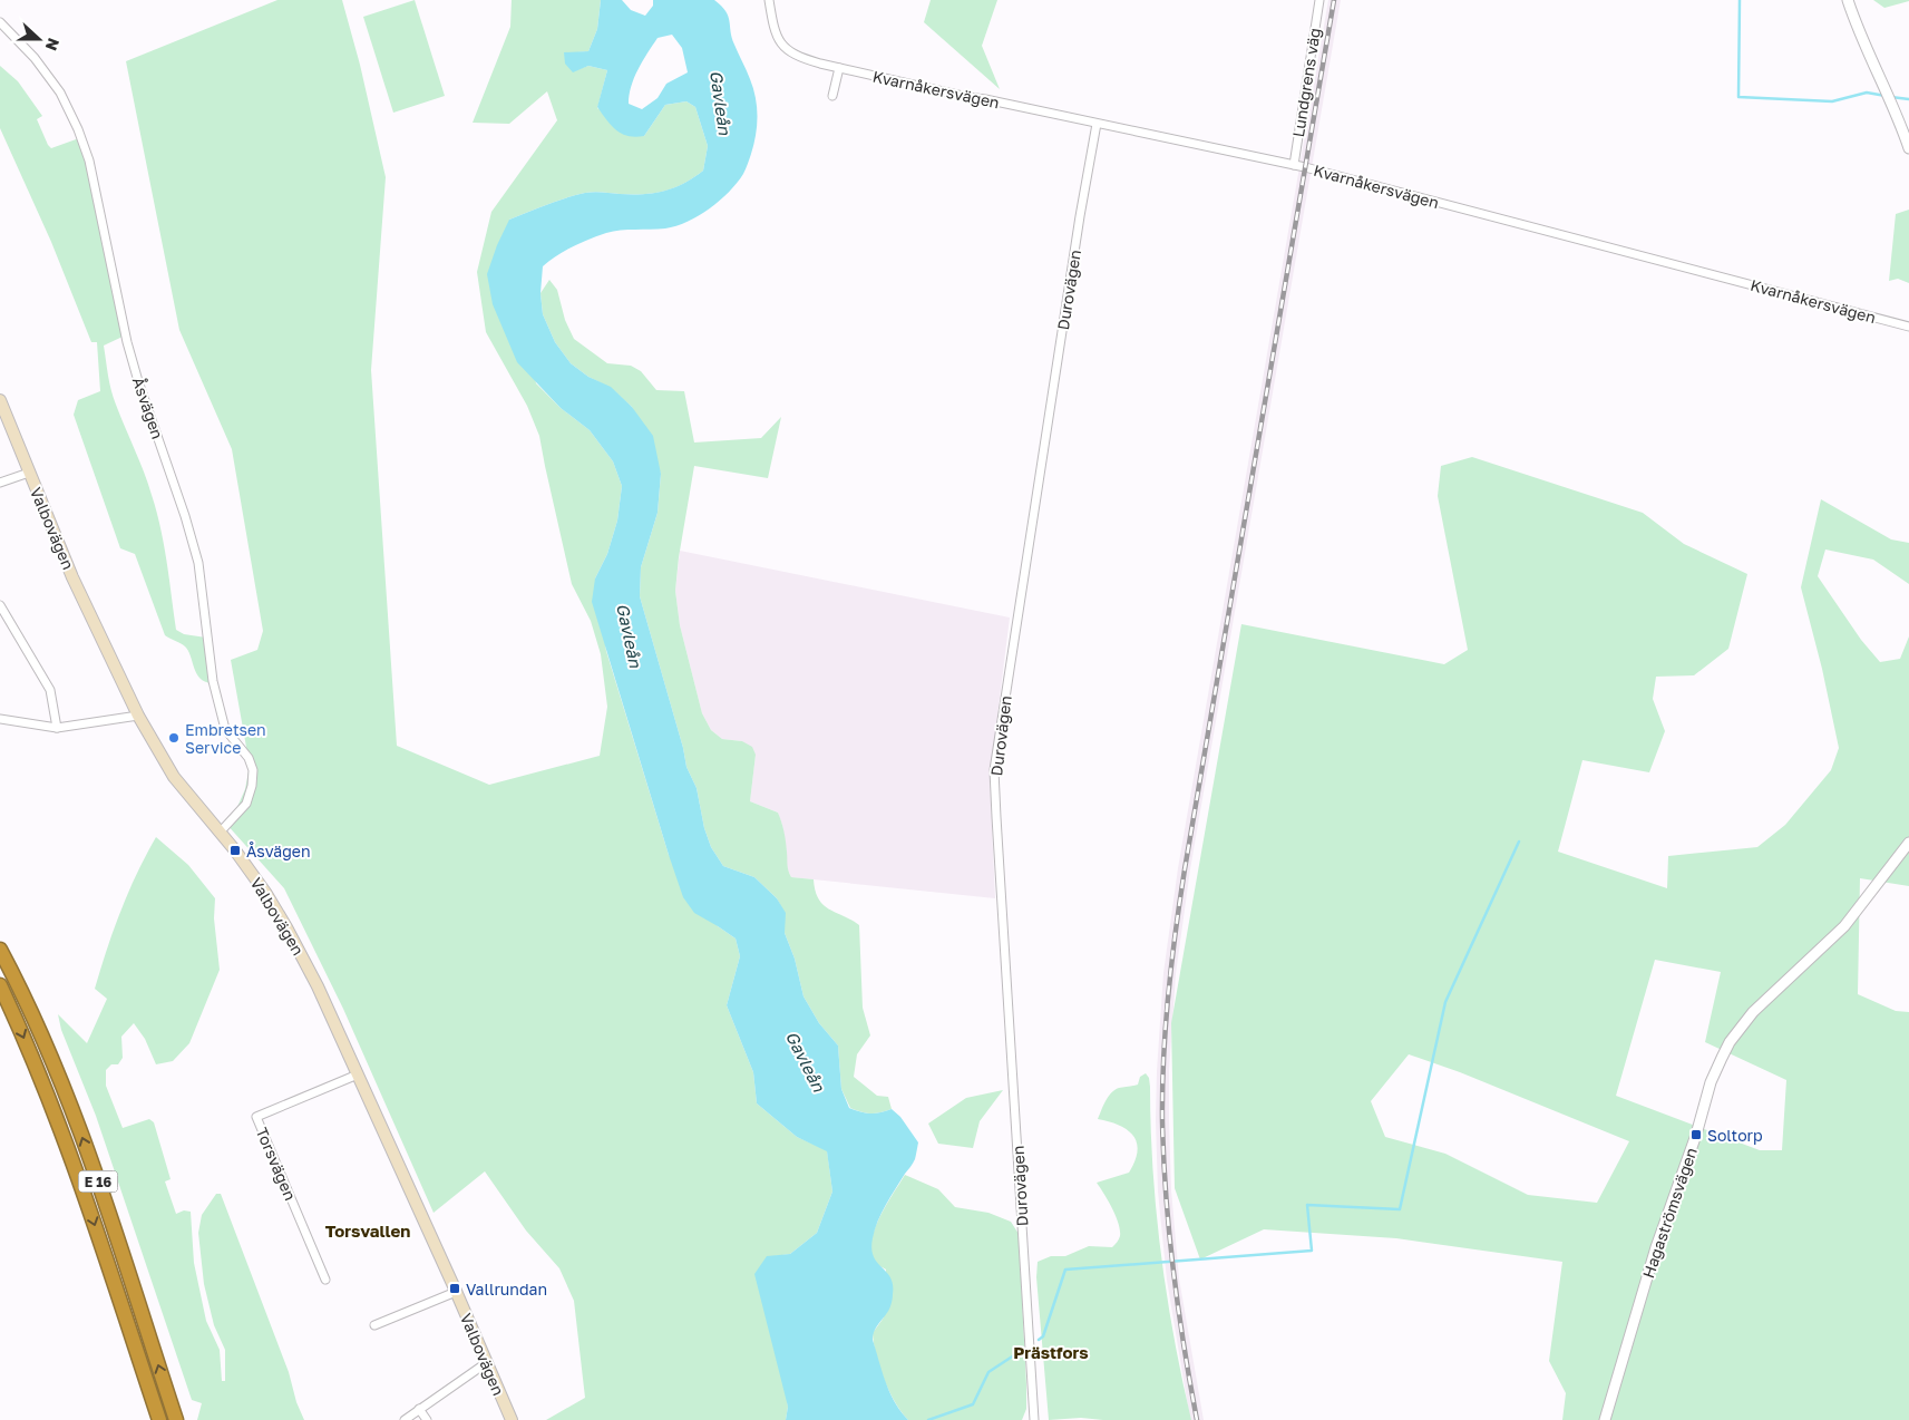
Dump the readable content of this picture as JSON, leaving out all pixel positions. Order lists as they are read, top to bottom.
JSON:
{
  "streets": {
    "highway": ["E 16"],
    "main road": ["Valbovägen"],
    "street": [
      "Lundgrens väg",
      "Kvarnåkersvägen",
      "Durovägen",
      "Åsvägen",
      "Torsvägen",
      "Hagaströmsvägen"
    ]
  },
  "crossings": [
    ["Lundgrens väg", "Kvarnåkersvägen"],
    ["Kvarnåkersvägen", "Durovägen"],
    ["Åsvägen", "Valbovägen"],
    ["Valbovägen", "Torsvägen"]
  ],
  "districts": ["Torsvallen", "Prästfors"],
  "water": ["Gavleån"],
  "places": {
    "other": ["Embretsen Service"],
    "transit": ["Åsvägen", "Soltorp", "Vallrundan"]
  },
  "north": "right"
}
